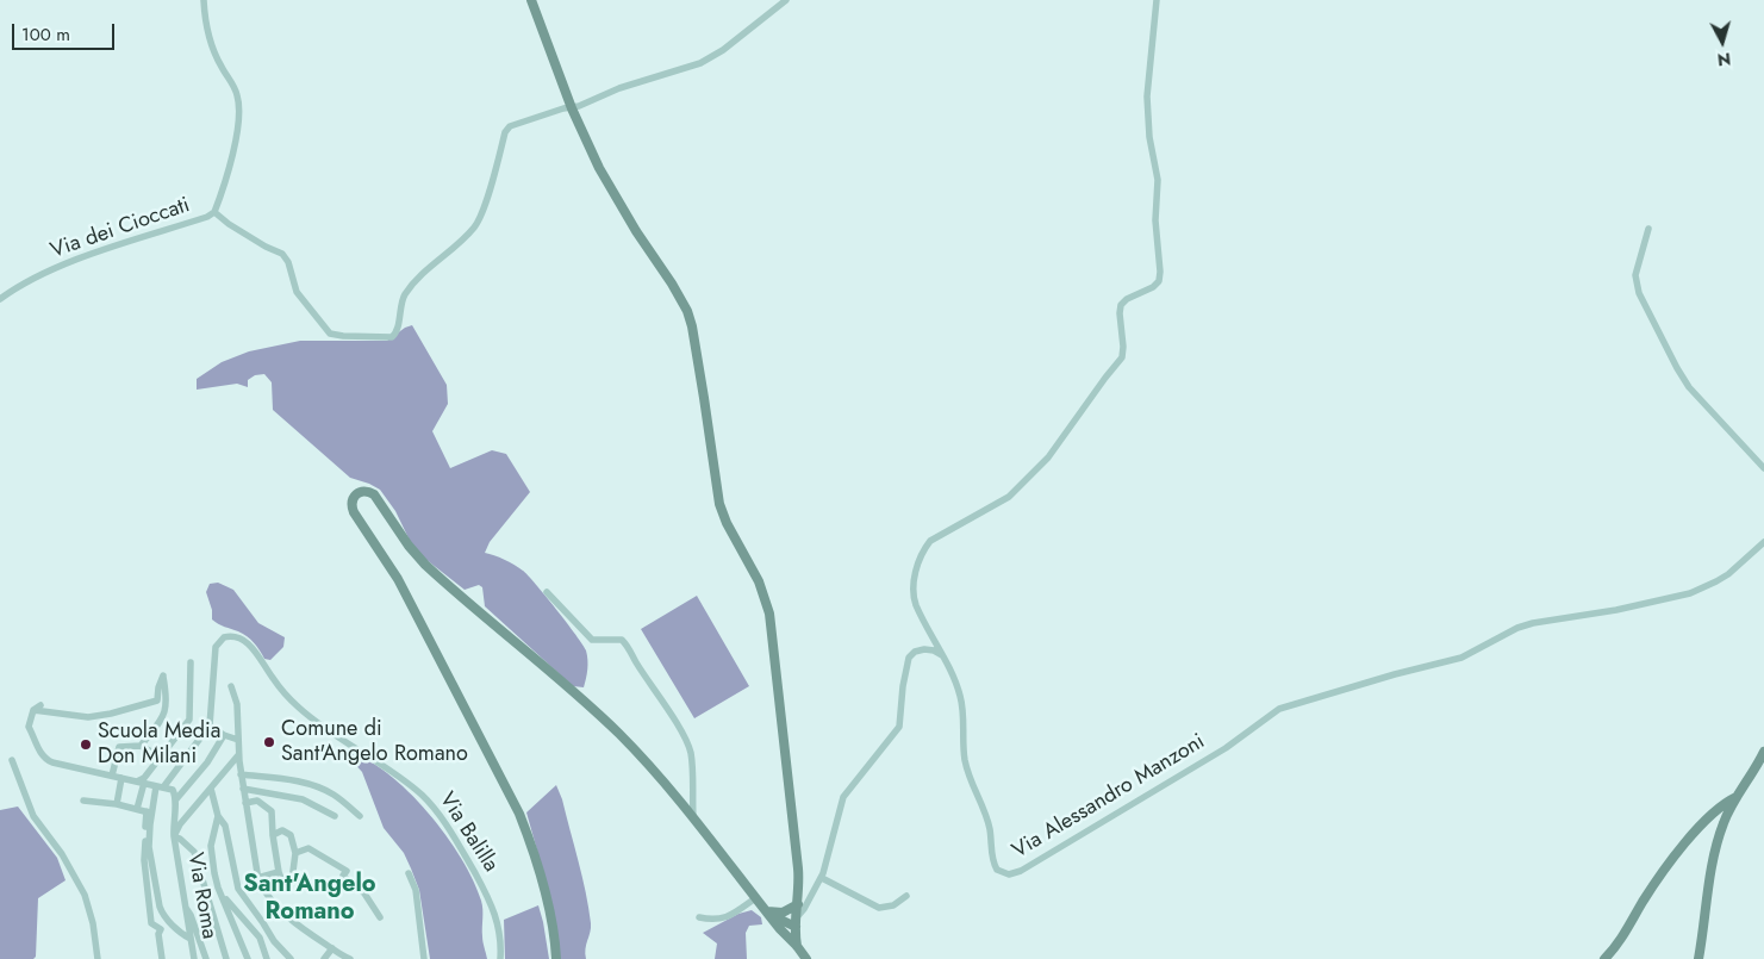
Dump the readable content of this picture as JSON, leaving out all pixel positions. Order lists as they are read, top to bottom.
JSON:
{
  "streets": {
    "street": [
      "Via dei Cioccati",
      "Via Alessandro Manzoni",
      "Via Balilla",
      "Via Roma"
    ]
  },
  "districts": ["Sant'Angelo Romano"],
  "places": ["Comune di Sant'Angelo Romano", "Scuola Media Don Milani"],
  "scale_bar": "100 m",
  "north": "bottom"
}
